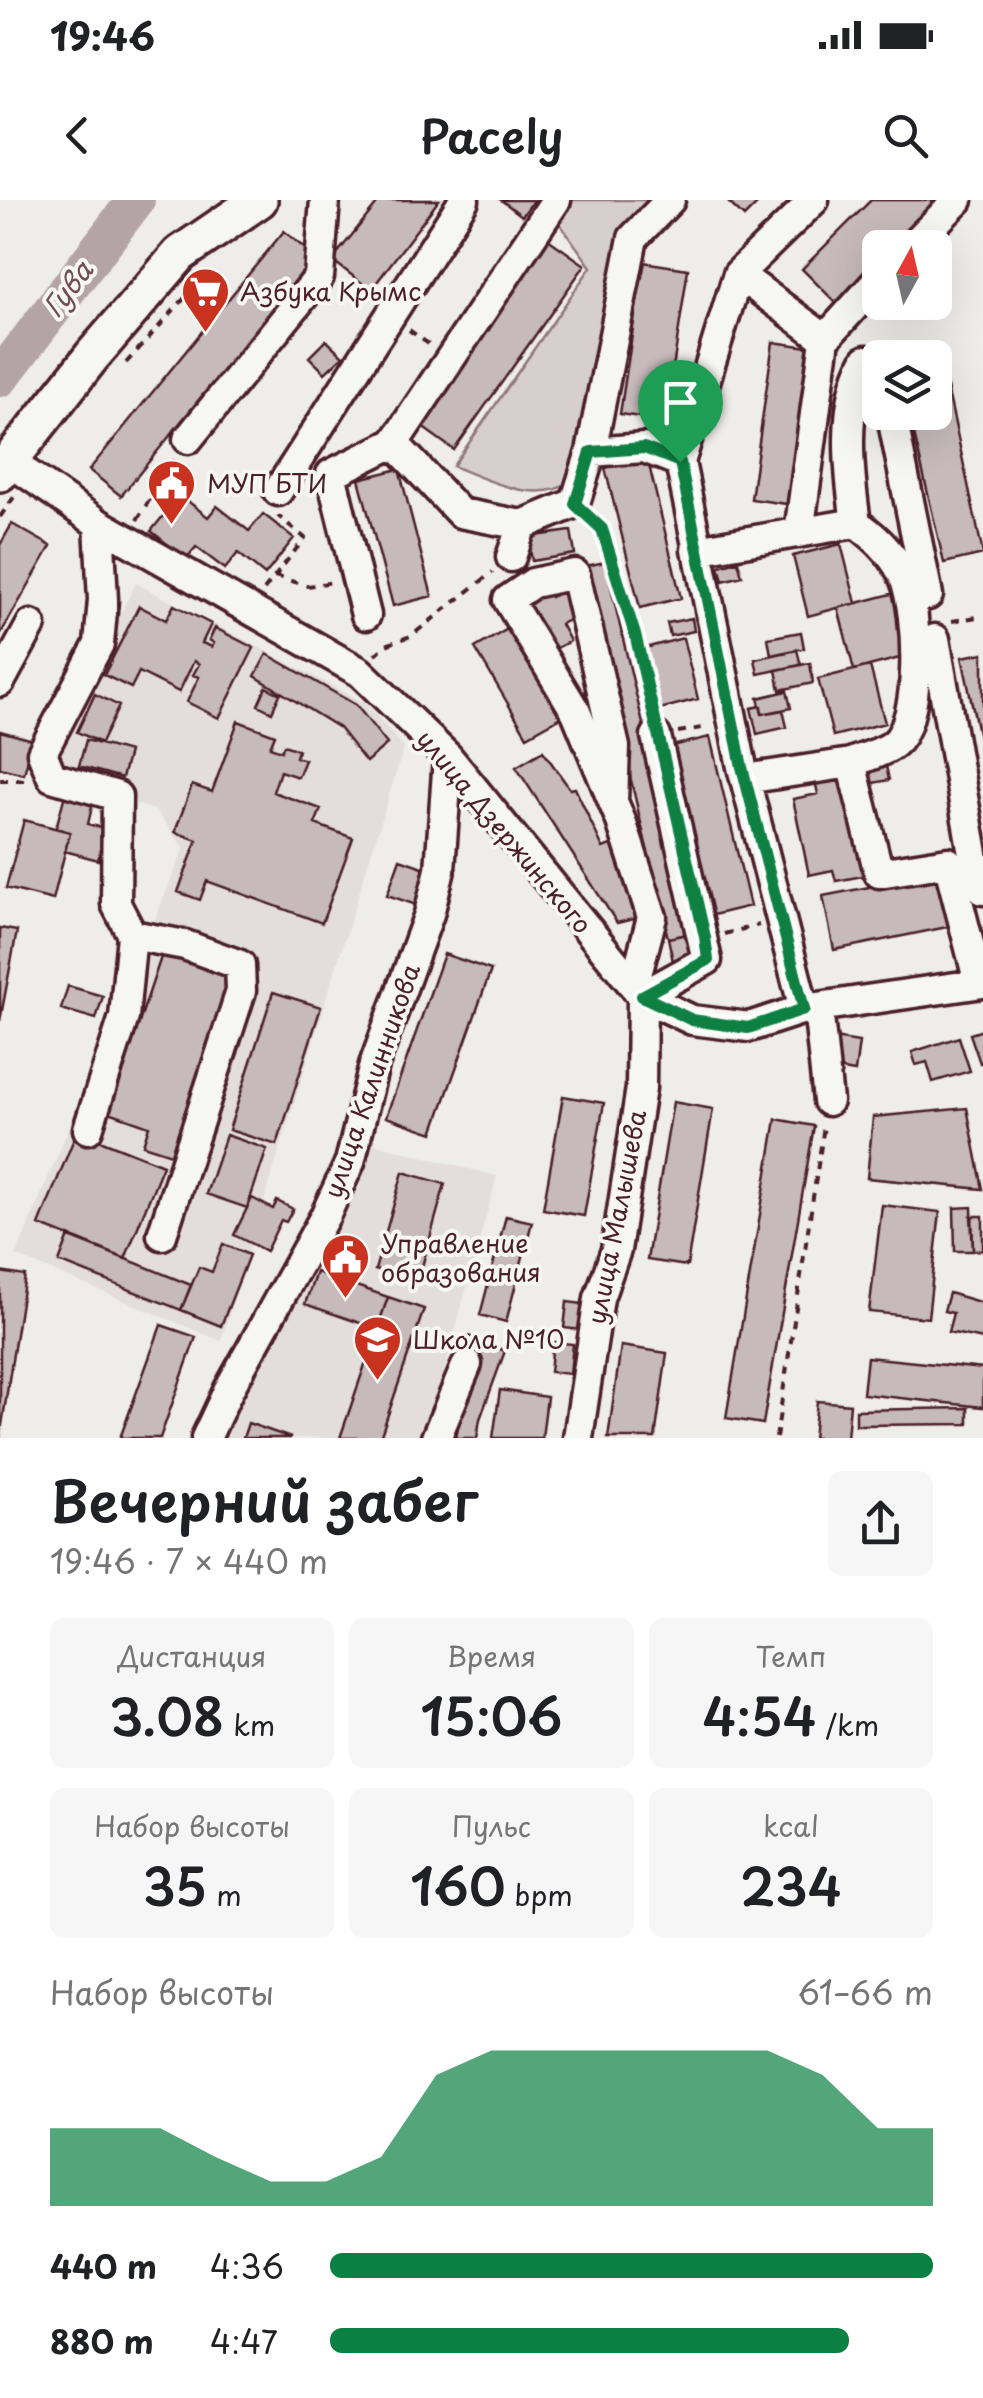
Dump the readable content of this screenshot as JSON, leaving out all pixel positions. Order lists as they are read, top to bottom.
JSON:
{
  "streets": {
    "street": ["улица Дзержинского", "улица Калинникова", "улица Малышева"]
  },
  "crossings": [
    ["улица Дзержинского", "улица Калинникова"],
    ["улица Дзержинского", "улица Малышева"]
  ],
  "water": ["Гува"],
  "places": {
    "supermarket": ["Азбука Крымс"],
    "public building": ["МУП БТИ", "Управление образования"],
    "school or university": ["Школа №10"]
  },
  "north": "top",
  "page": {
    "status": "19:46",
    "header": "Pacely",
    "heading": ["Вечерний забег", "19:46 · 7 × 440 m"],
    "stats": [
      ["Дистанция", "3.08 km"],
      ["Время", "15:06"],
      ["Темп", "4:54 /km"],
      ["Набор высоты", "35 m"],
      ["Пульс", "160 bpm"],
      ["kcal", "234"]
    ],
    "chart": ["Набор высоты", "61–66 m"],
    "list": [
      {
        "name": "440 m",
        "note": "4:36"
      },
      {
        "name": "880 m",
        "note": "4:47"
      }
    ]
  }
}
